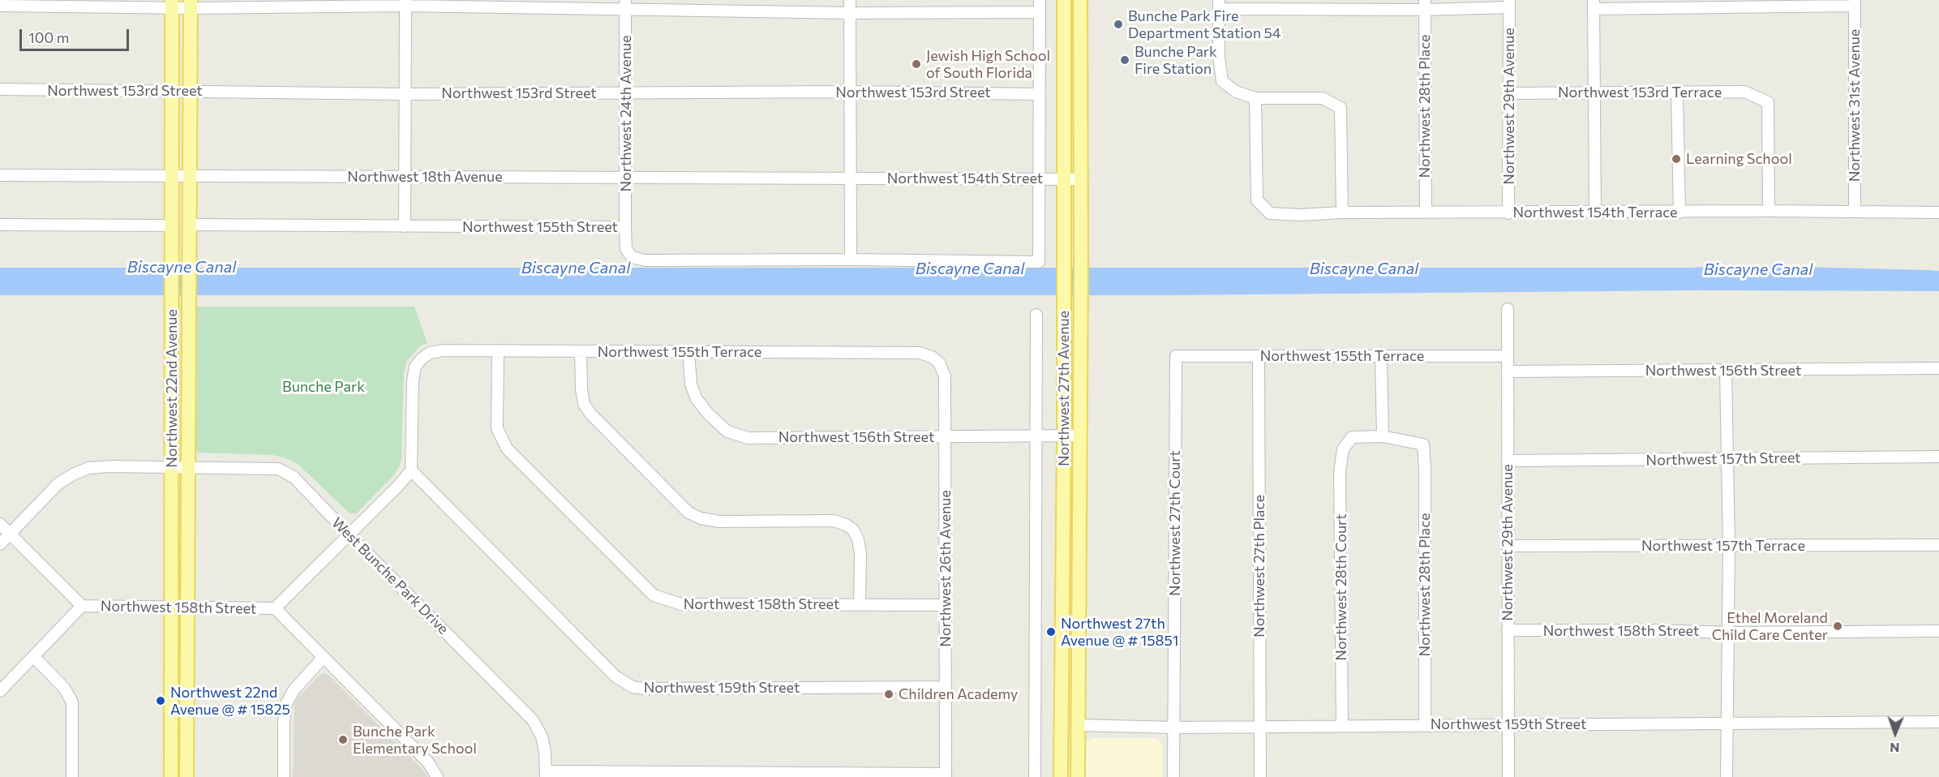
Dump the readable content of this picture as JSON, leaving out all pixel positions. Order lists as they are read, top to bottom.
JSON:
{
  "streets": {
    "main road": ["Northwest 22nd Avenue", "Northwest 27th Avenue"],
    "street": [
      "Northwest 153rd Street",
      "Northwest 153rd Terrace",
      "Northwest 31st Avenue",
      "Northwest 28th Place",
      "Northwest 29th Avenue",
      "Northwest 24th Avenue",
      "Northwest 18th Avenue",
      "Northwest 154th Street",
      "Northwest 154th Terrace",
      "Northwest 155th Street",
      "Northwest 155th Terrace",
      "Northwest 156th Street",
      "Northwest 157th Street",
      "Northwest 27th Court",
      "Northwest 157th Terrace",
      "Northwest 27th Place",
      "Northwest 26th Avenue",
      "West Bunche Park Drive",
      "Northwest 28th Court",
      "Northwest 158th Street",
      "Northwest 159th Street"
    ]
  },
  "crossings": [
    ["Northwest 153rd Street", "Northwest 24th Avenue"],
    ["Northwest 153rd Street", "Northwest 22nd Avenue"],
    ["Northwest 153rd Terrace", "Northwest 29th Avenue"],
    ["Northwest 153rd Terrace", "Northwest 154th Terrace"],
    ["Northwest 31st Avenue", "Northwest 154th Terrace"],
    ["Northwest 28th Place", "Northwest 154th Terrace"],
    ["Northwest 28th Place", "Northwest 28th Court"],
    ["Northwest 28th Place", "Northwest 159th Street"],
    ["Northwest 29th Avenue", "Northwest 154th Terrace"],
    ["Northwest 29th Avenue", "Northwest 155th Terrace"],
    ["Northwest 29th Avenue", "Northwest 156th Street"],
    ["Northwest 29th Avenue", "Northwest 157th Street"],
    ["Northwest 29th Avenue", "Northwest 157th Terrace"],
    ["Northwest 29th Avenue", "Northwest 158th Street"],
    ["Northwest 29th Avenue", "Northwest 159th Street"],
    ["Northwest 24th Avenue", "Northwest 18th Avenue"],
    ["Northwest 24th Avenue", "Northwest 155th Street"],
    ["Northwest 18th Avenue", "Northwest 154th Street"],
    ["Northwest 18th Avenue", "Northwest 22nd Avenue"],
    ["Northwest 154th Street", "Northwest 155th Street"],
    ["Northwest 154th Street", "Northwest 27th Avenue"],
    ["Northwest 155th Street", "Northwest 22nd Avenue"],
    ["Northwest 155th Terrace", "Northwest 156th Street"],
    ["Northwest 155th Terrace", "Northwest 27th Court"],
    ["Northwest 155th Terrace", "Northwest 27th Place"],
    ["Northwest 155th Terrace", "Northwest 26th Avenue"],
    ["Northwest 155th Terrace", "Northwest 158th Street"],
    ["Northwest 155th Terrace", "Northwest 159th Street"],
    ["Northwest 156th Street", "Northwest 27th Avenue"],
    ["Northwest 156th Street", "Northwest 26th Avenue"],
    ["Northwest 22nd Avenue", "West Bunche Park Drive"],
    ["Northwest 22nd Avenue", "Northwest 158th Street"],
    ["Northwest 27th Avenue", "Northwest 159th Street"],
    ["Northwest 27th Court", "Northwest 159th Street"],
    ["Northwest 27th Place", "Northwest 159th Street"],
    ["Northwest 26th Avenue", "Northwest 158th Street"],
    ["Northwest 26th Avenue", "Northwest 159th Street"],
    ["Northwest 28th Court", "Northwest 159th Street"]
  ],
  "water": ["Biscayne Canal"],
  "parks": ["Bunche Park"],
  "places": [
    "Bunche Park Fire Department Station 54",
    "Bunche Park Fire Station",
    "Jewish High School of South Florida",
    "Learning School",
    "Ethel Moreland Child Care Center",
    "Northwest 27th Avenue @ # 15851",
    "Children Academy",
    "Northwest 22nd Avenue @ # 15825",
    "Bunche Park Elementary School"
  ],
  "scale_bar": "100 m",
  "north": "bottom"
}
